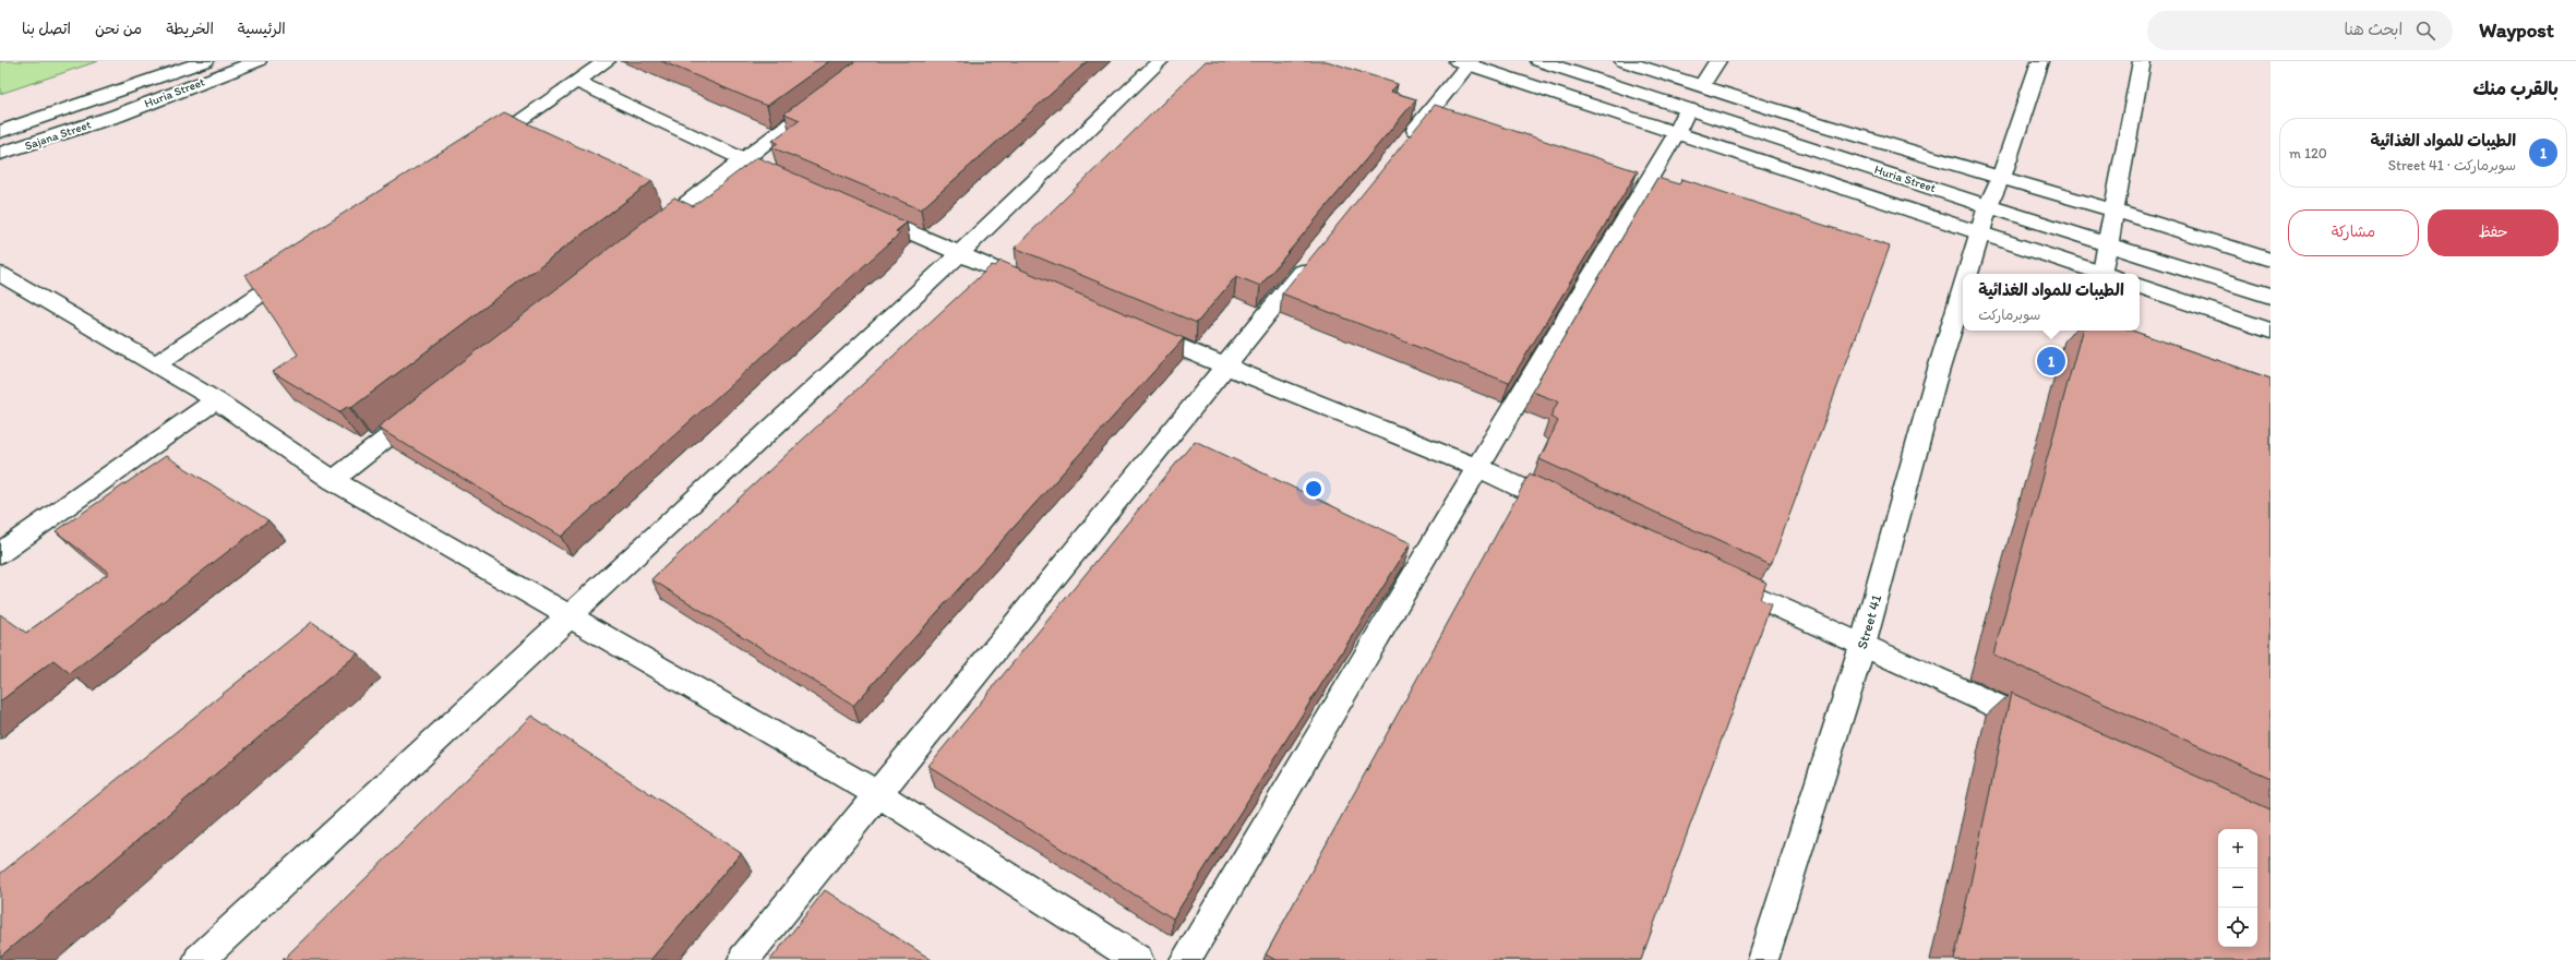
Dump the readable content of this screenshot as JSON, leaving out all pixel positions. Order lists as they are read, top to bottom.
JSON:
{
  "streets": {
    "street": ["Huria Street", "Sajana Street", "Street 41"]
  },
  "crossings": [
    ["Huria Street", "Sajana Street"]
  ],
  "page": {
    "header": "Waypost",
    "search": "ابحث هنا",
    "nav": [
      "الرئيسية",
      "الخريطة",
      "من نحن",
      "اتصل بنا"
    ],
    "heading": "بالقرب منك",
    "list": [
      {
        "mark": "1",
        "name": "الطيبات للمواد الغذائية",
        "note": "سوبرماركت · Street 41",
        "value": "120 m"
      }
    ],
    "buttons": ["حفظ", "مشاركة"],
    "popup": ["الطيبات للمواد الغذائية", "سوبرماركت"],
    "pins": "1",
    "map_buttons": ["+", "−"]
  }
}
